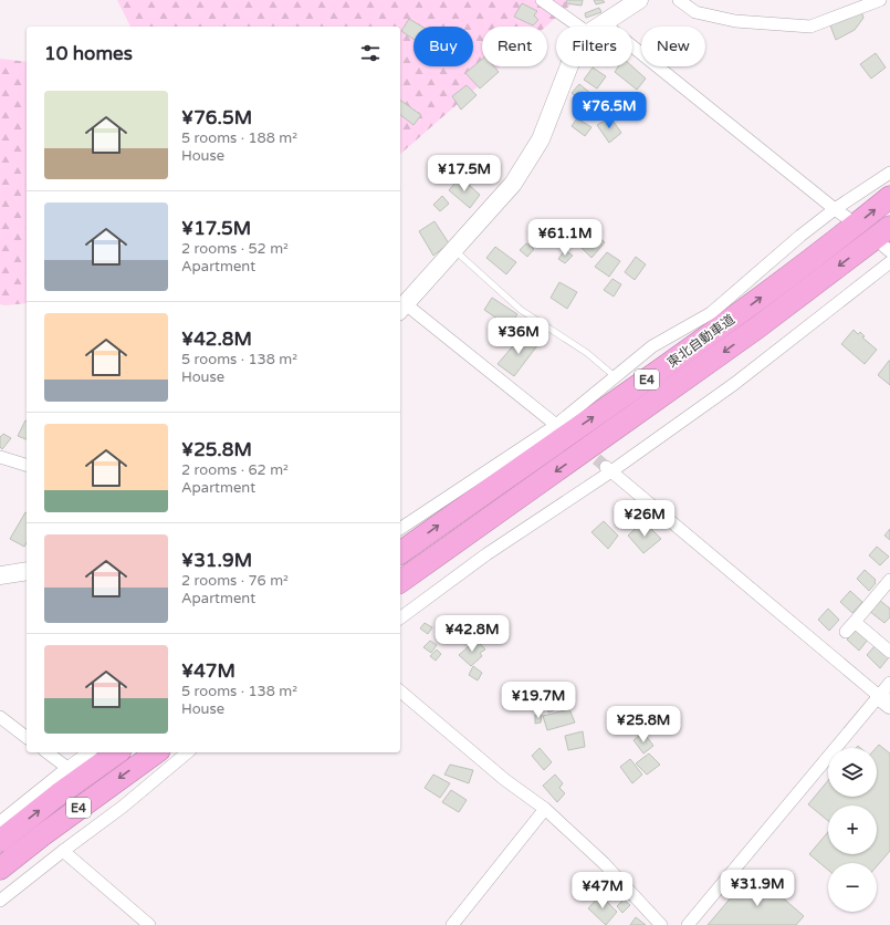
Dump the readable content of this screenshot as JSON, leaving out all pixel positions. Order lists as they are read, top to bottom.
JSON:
{
  "streets": {
    "highway": ["東北自動車道", "E4"]
  },
  "page": {
    "chip": [
      "Buy",
      "Rent",
      "Filters",
      "New"
    ],
    "heading": "10 homes",
    "list": [
      {
        "name": "¥76.5M",
        "note": "5 rooms · 188 m² · House"
      },
      {
        "name": "¥17.5M",
        "note": "2 rooms · 52 m² · Apartment"
      },
      {
        "name": "¥42.8M",
        "note": "5 rooms · 138 m² · House"
      },
      {
        "name": "¥25.8M",
        "note": "2 rooms · 62 m² · Apartment"
      },
      {
        "name": "¥31.9M",
        "note": "2 rooms · 76 m² · Apartment"
      },
      {
        "name": "¥47M",
        "note": "5 rooms · 138 m² · House"
      }
    ],
    "price": [
      "¥76.5M",
      "¥17.5M",
      "¥61.1M",
      "¥36M",
      "¥26M",
      "¥42.8M",
      "¥19.7M",
      "¥25.8M",
      "¥31.9M",
      "¥47M"
    ],
    "map_buttons": ["+", "−"]
  }
}
